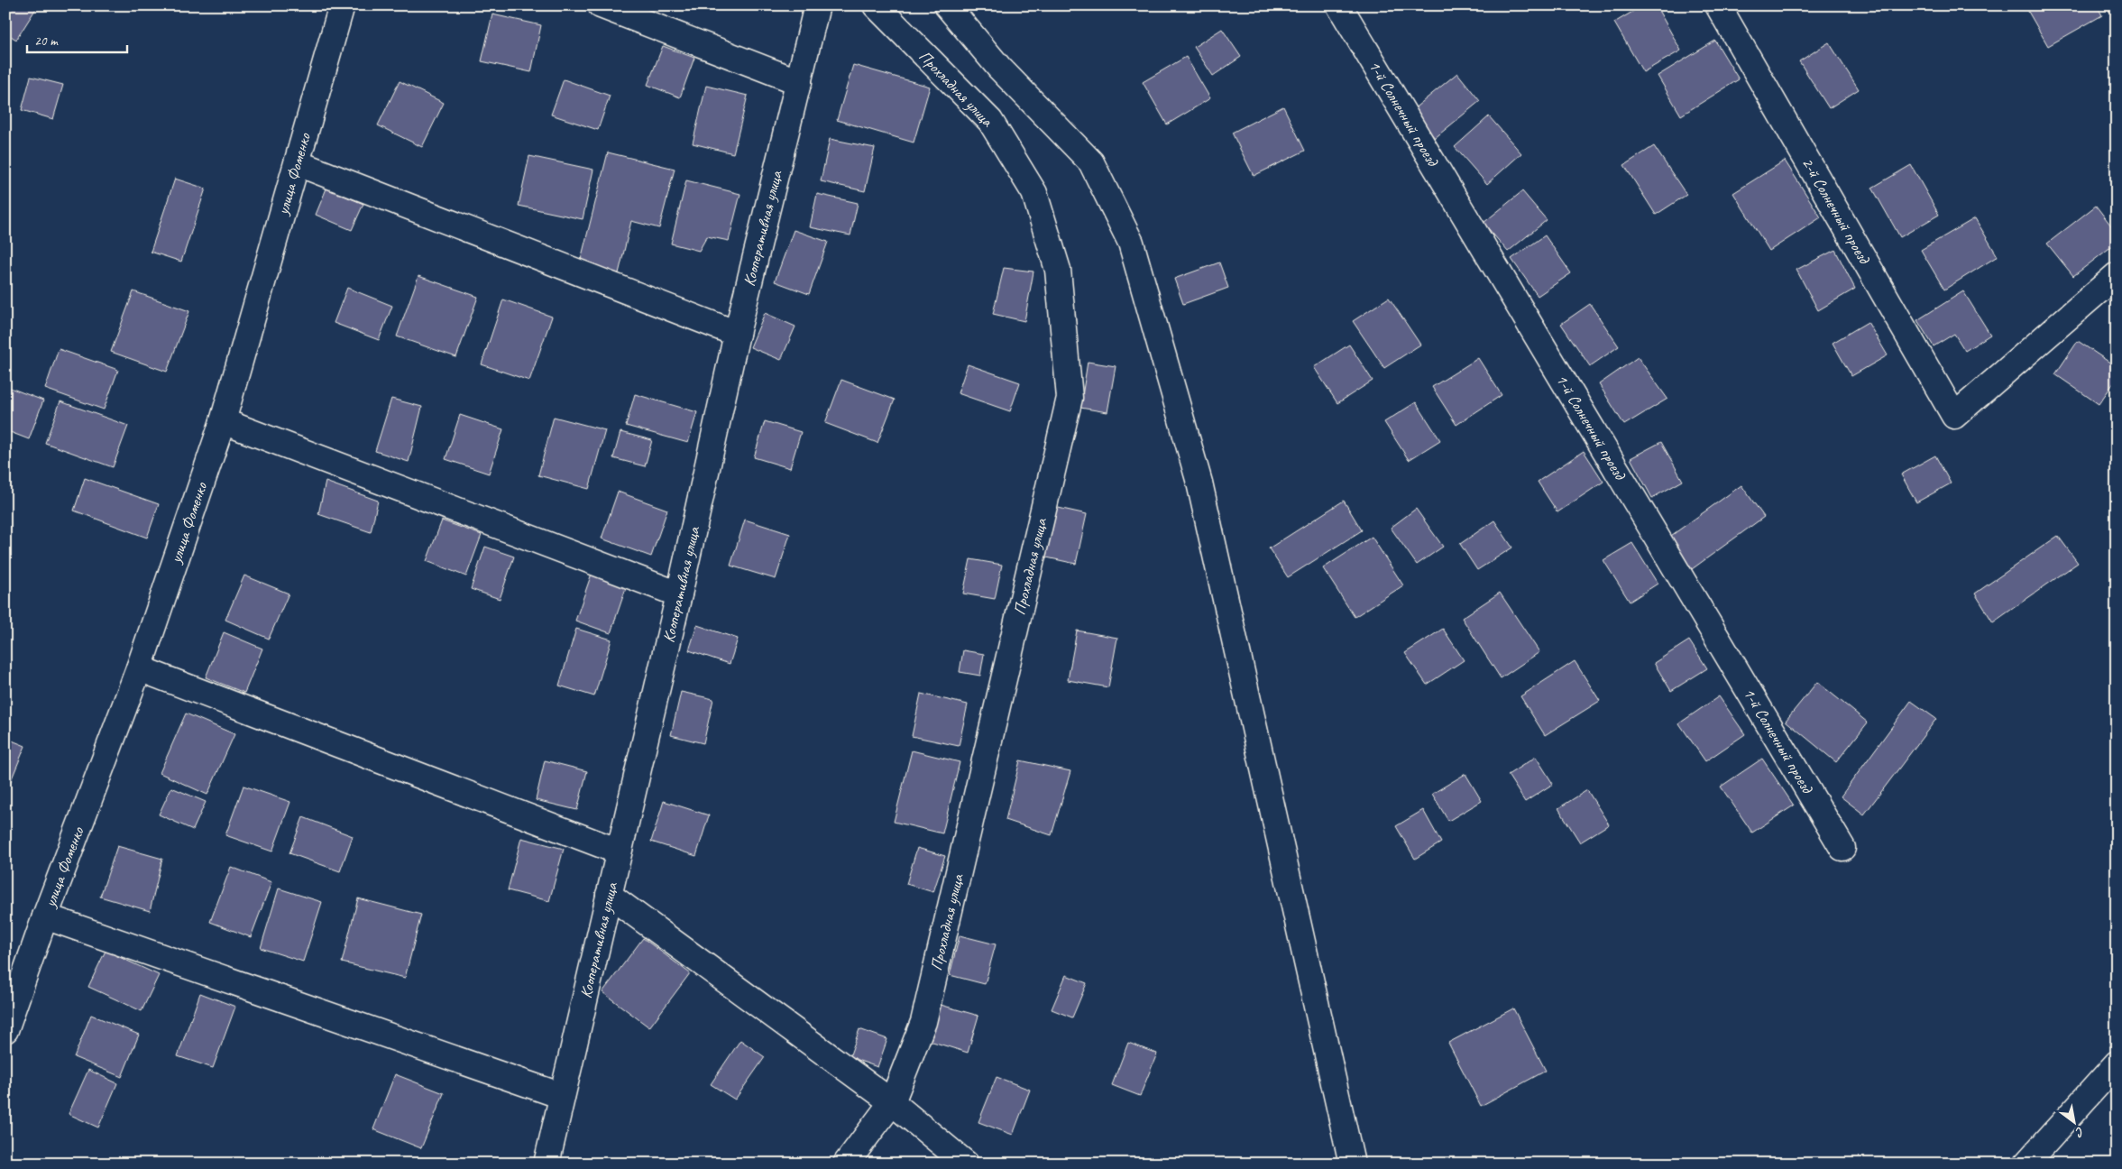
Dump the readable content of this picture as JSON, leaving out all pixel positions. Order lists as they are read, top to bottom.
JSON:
{
  "streets": {
    "street": [
      "Прохладная улица",
      "1-й Солнечный проезд",
      "улица Фоменко",
      "2-й Солнечный проезд",
      "Кооперативная улица"
    ]
  },
  "scale_bar": "20 m",
  "north": "bottom right"
}
